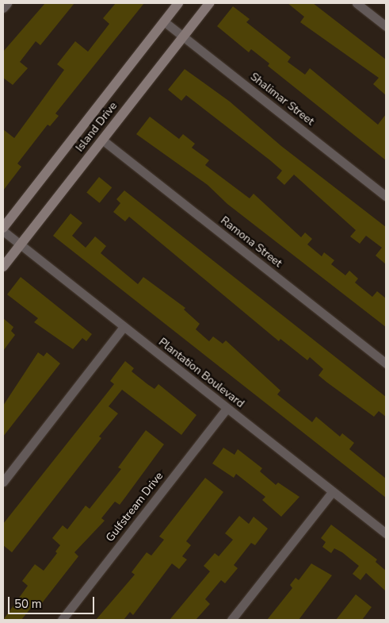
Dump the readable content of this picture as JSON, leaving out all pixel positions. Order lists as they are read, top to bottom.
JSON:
{
  "streets": {
    "street": [
      "Shalimar Street",
      "Island Drive",
      "Ramona Street",
      "Plantation Boulevard",
      "Gulfstream Drive"
    ]
  },
  "crossings": [
    ["Shalimar Street", "Island Drive"],
    ["Island Drive", "Ramona Street"],
    ["Island Drive", "Plantation Boulevard"],
    ["Plantation Boulevard", "Gulfstream Drive"]
  ],
  "scale_bar": "50 m"
}
